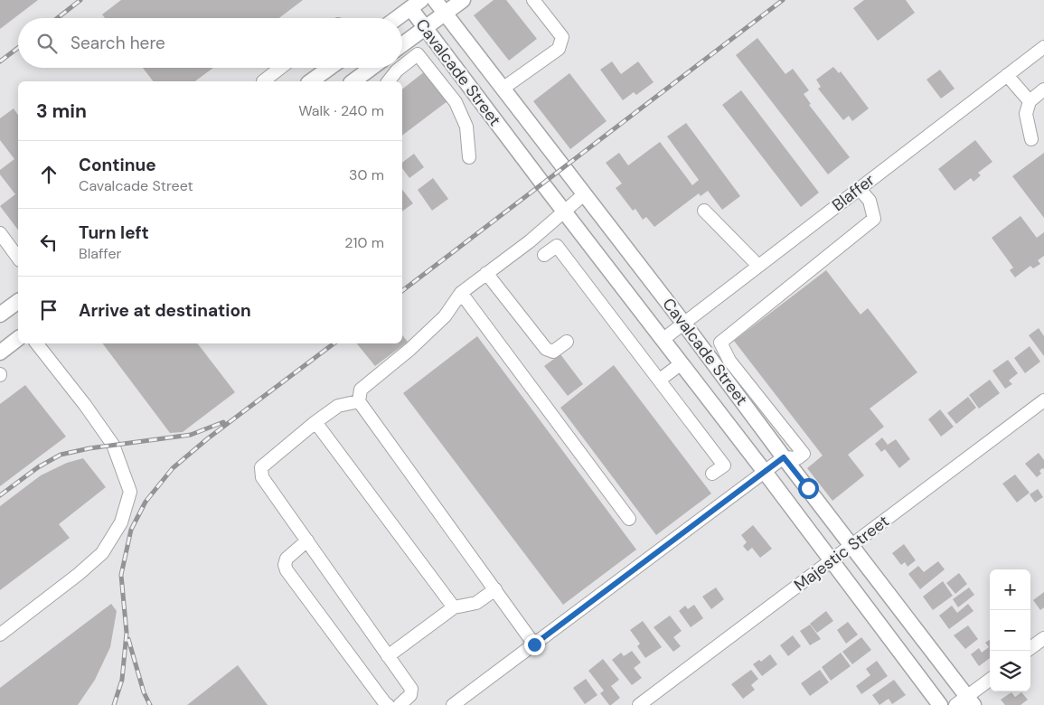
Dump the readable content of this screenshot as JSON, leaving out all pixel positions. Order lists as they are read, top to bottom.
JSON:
{
  "streets": {
    "main road": ["Cavalcade Street"],
    "street": ["Blaffer", "Majestic Street"]
  },
  "crossings": [
    ["Cavalcade Street", "Blaffer"],
    ["Cavalcade Street", "Majestic Street"]
  ],
  "page": {
    "search": "Search here",
    "heading": ["3 min", "Walk · 240 m"],
    "list": [
      ["Continue", "Cavalcade Street", "30 m"],
      ["Turn left", "Blaffer", "210 m"],
      "Arrive at destination"
    ],
    "map_buttons": ["+", "−"]
  }
}
